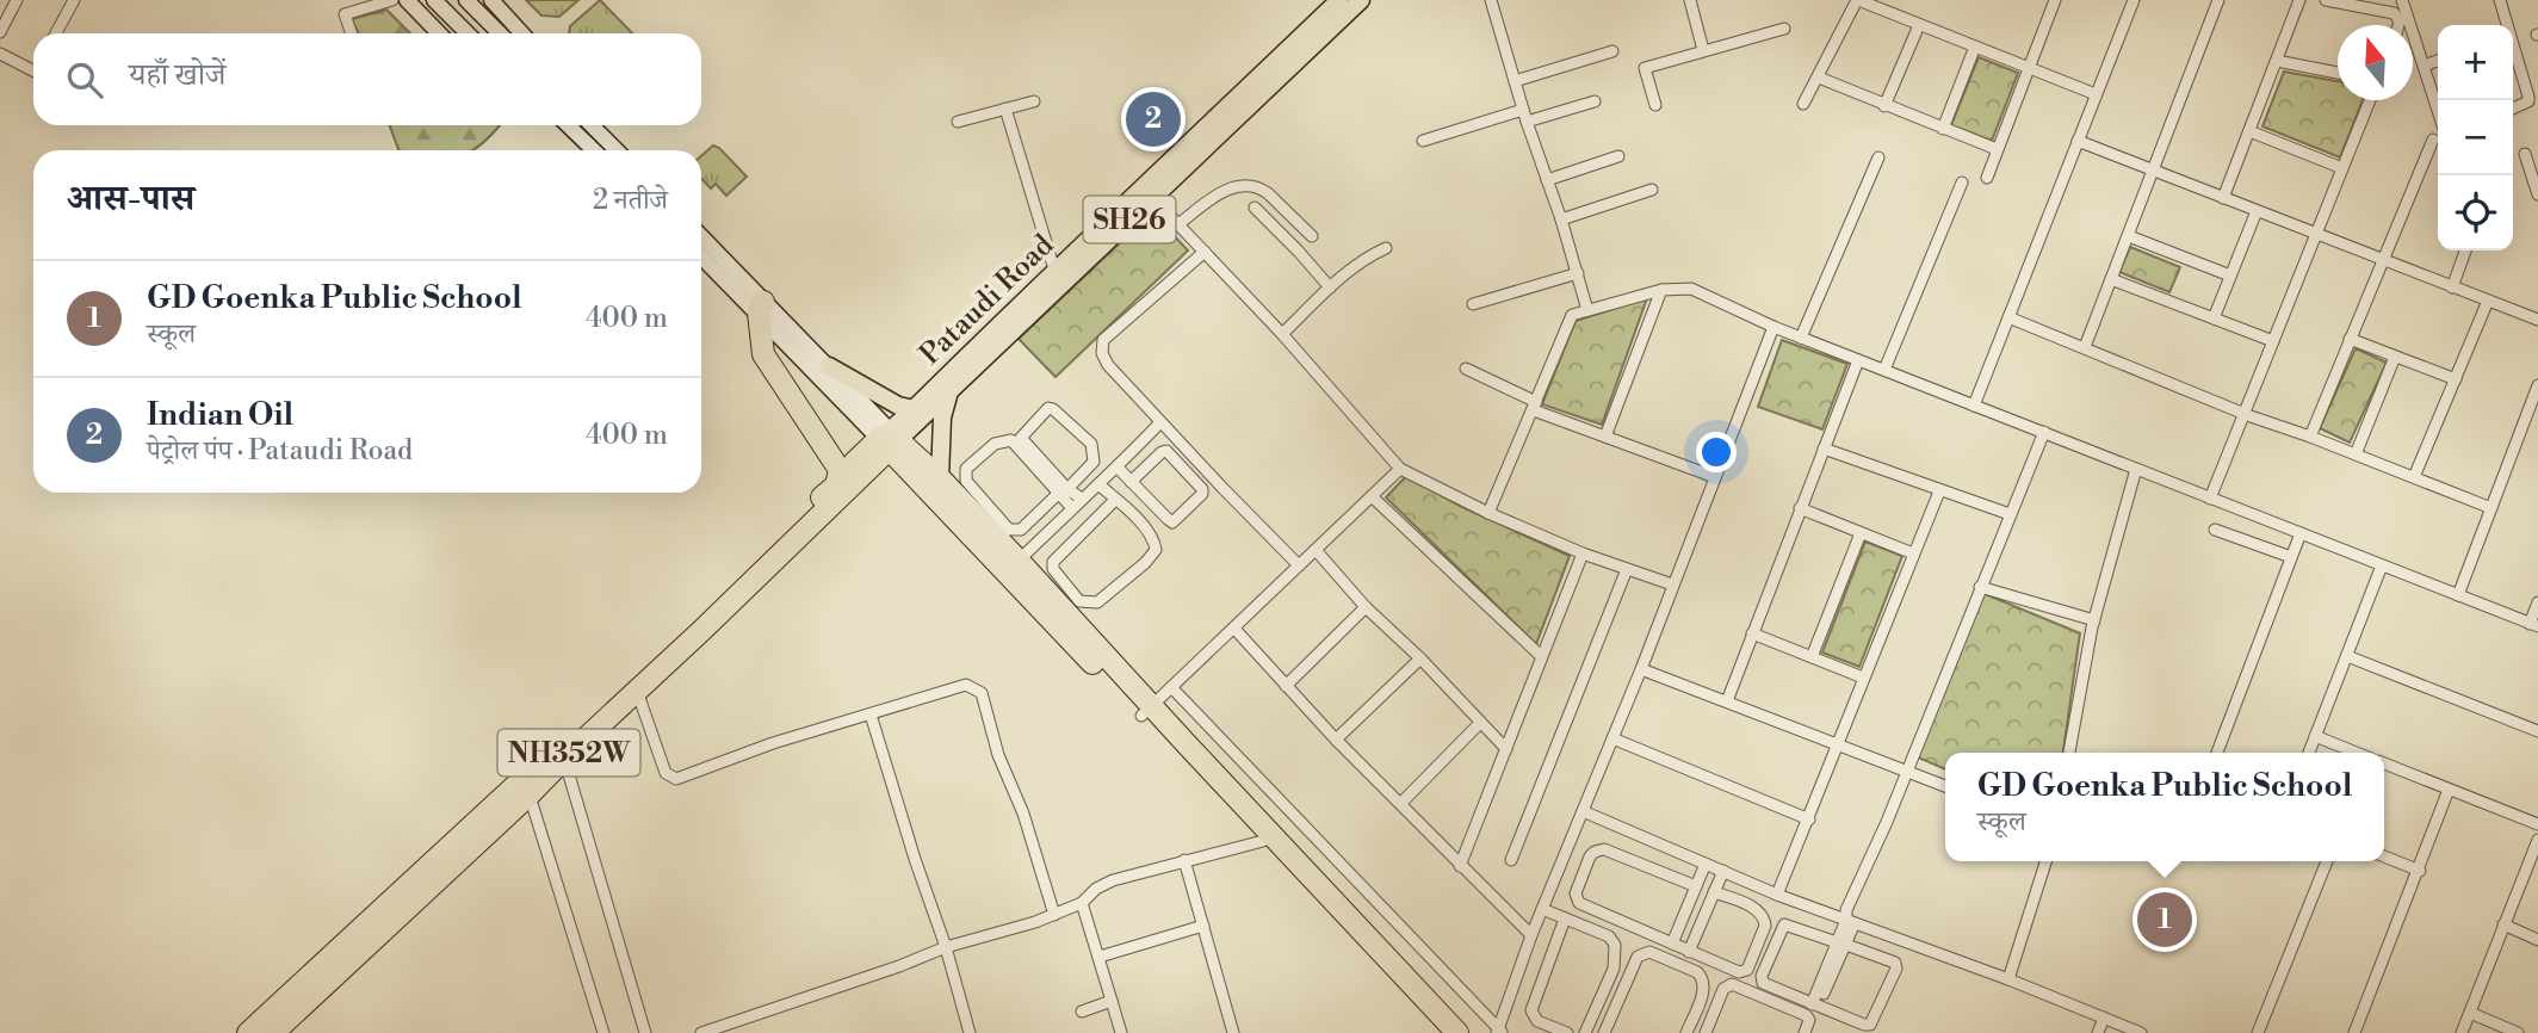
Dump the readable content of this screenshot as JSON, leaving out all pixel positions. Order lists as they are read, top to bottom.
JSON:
{
  "streets": {
    "highway": ["NH352W"],
    "main road": ["SH26", "Pataudi Road"]
  },
  "crossings": [
    ["SH26", "Pataudi Road"],
    ["SH26", "NH352W"],
    ["Pataudi Road", "NH352W"]
  ],
  "north": "top",
  "page": {
    "map_buttons": ["+", "−"],
    "search": "यहाँ खोजें",
    "pins": ["2", "1"],
    "heading": ["आस-पास", "2 नतीजे"],
    "list": [
      {
        "mark": "1",
        "name": "GD Goenka Public School",
        "note": "स्कूल",
        "value": "400 m"
      },
      {
        "mark": "2",
        "name": "Indian Oil",
        "note": "पेट्रोल पंप · Pataudi Road",
        "value": "400 m"
      }
    ],
    "popup": ["GD Goenka Public School", "स्कूल"]
  }
}
